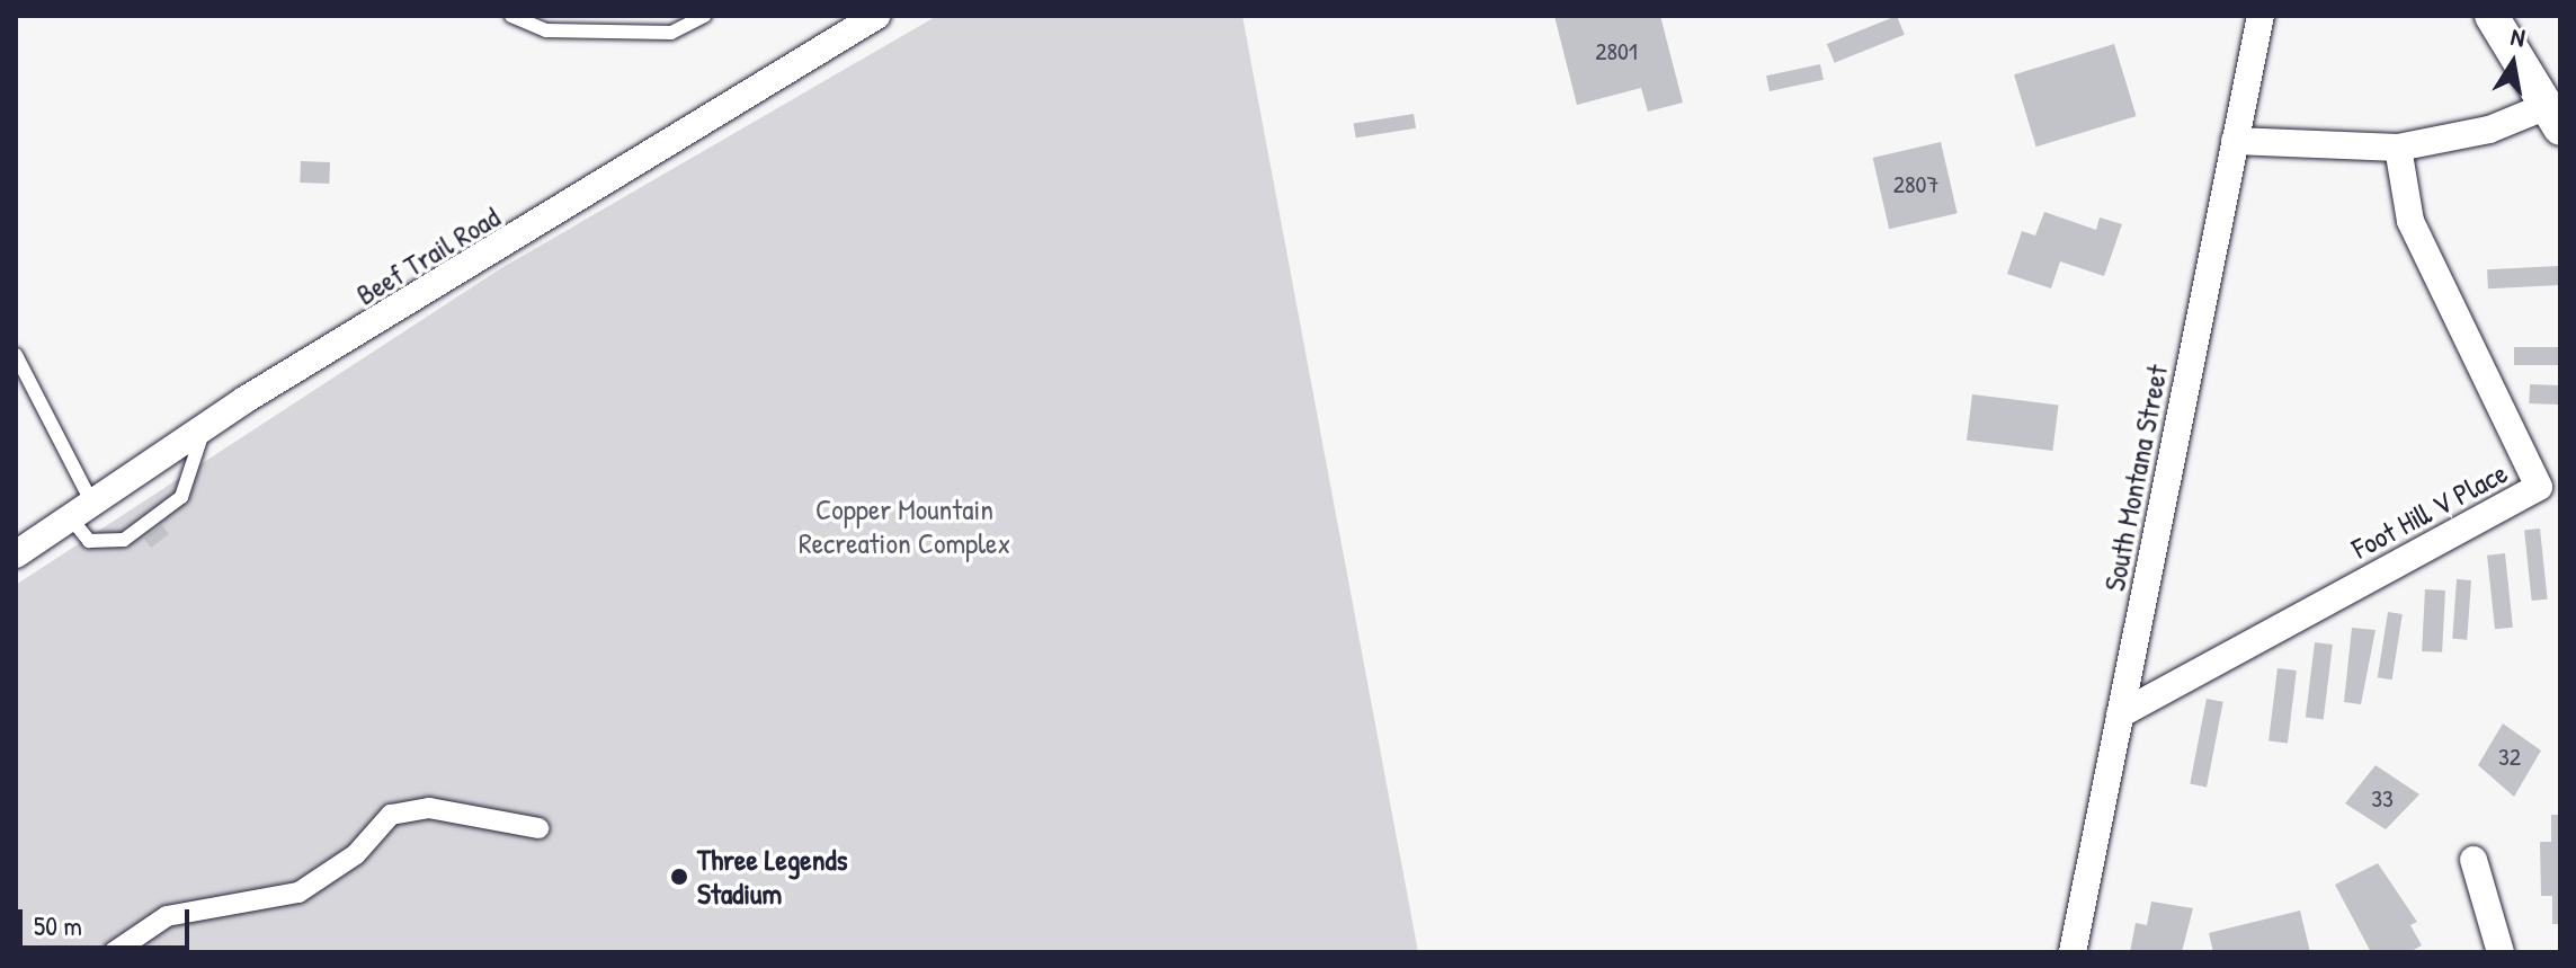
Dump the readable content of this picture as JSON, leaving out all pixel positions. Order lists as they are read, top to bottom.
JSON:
{
  "streets": {
    "street": ["Beef Trail Road", "South Montana Street", "Foot Hill V Place"]
  },
  "crossings": [
    ["South Montana Street", "Foot Hill V Place"]
  ],
  "parks": ["Copper Mountain Recreation Complex"],
  "places": ["Three Legends Stadium"],
  "house_numbers": [
    "2801",
    "2807",
    "32",
    "33"
  ],
  "scale_bar": "50 m",
  "north": "top"
}
